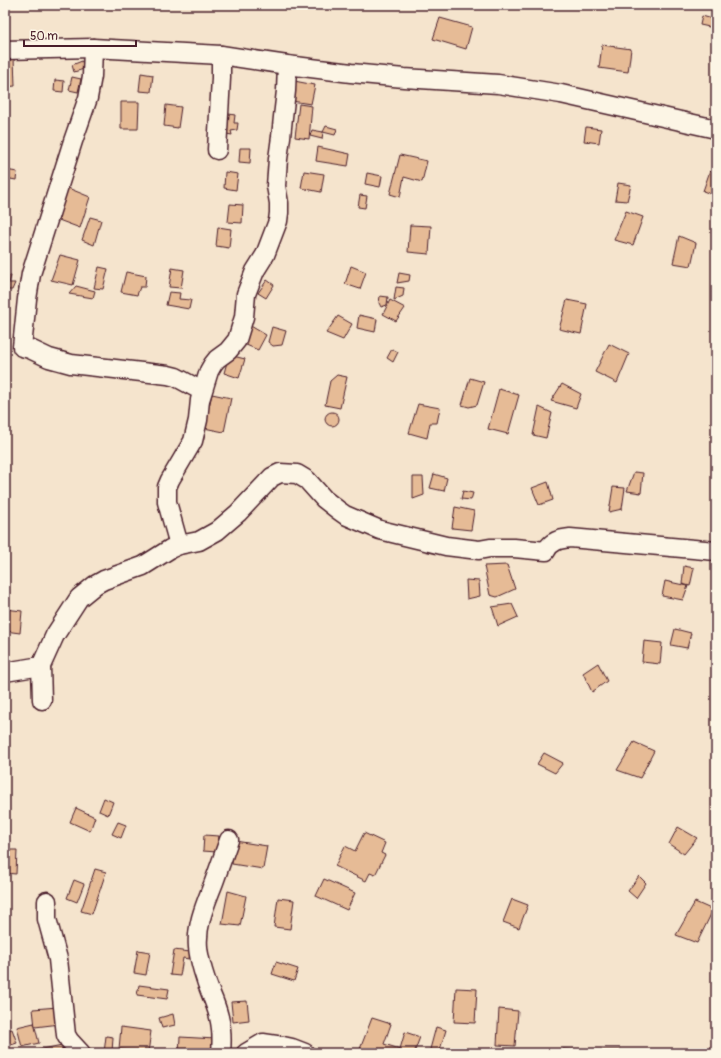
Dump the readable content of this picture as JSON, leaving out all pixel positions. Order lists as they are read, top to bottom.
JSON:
{
  "scale_bar": "50 m"
}
